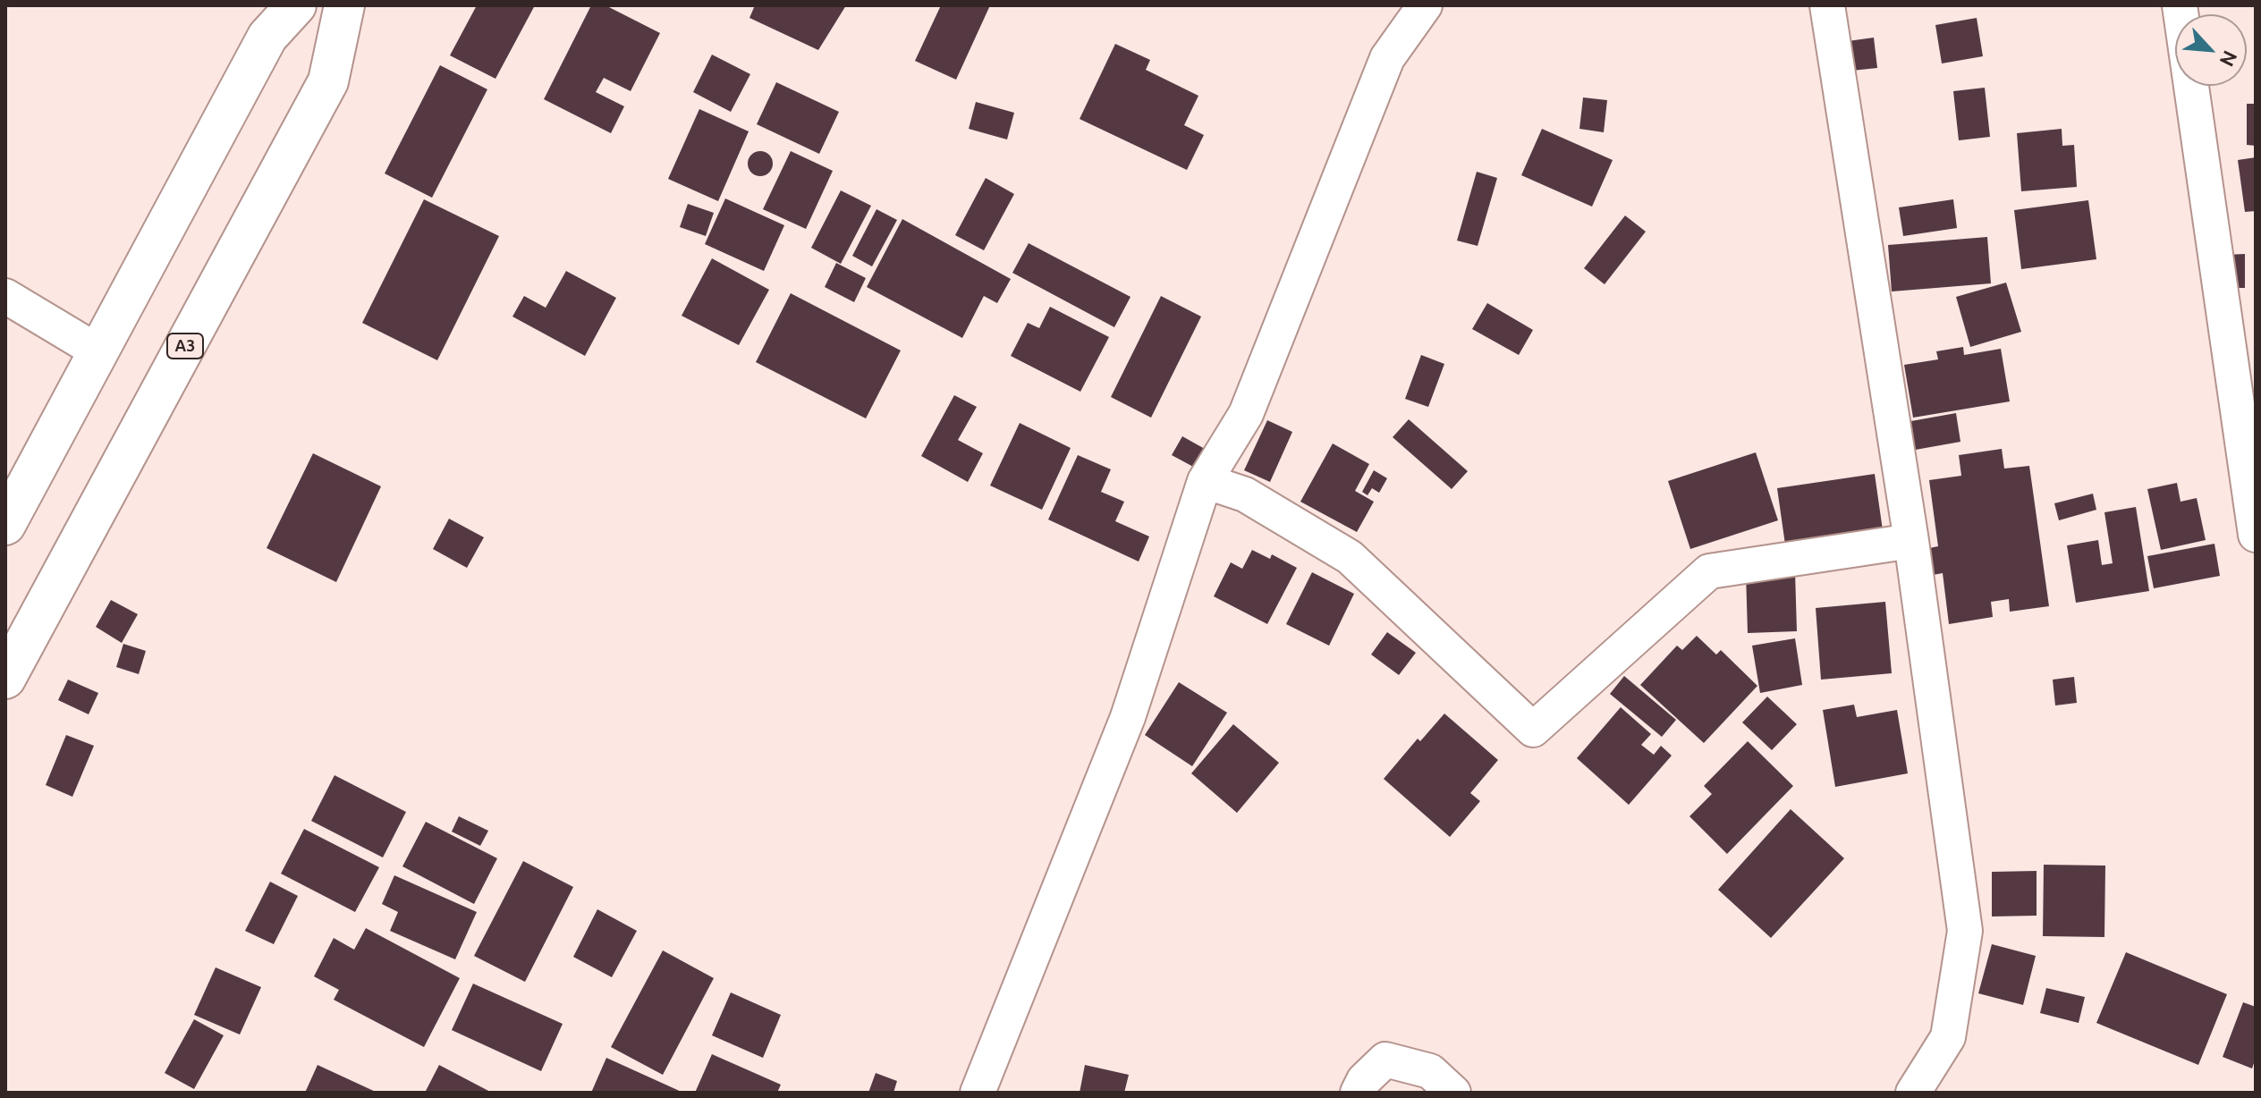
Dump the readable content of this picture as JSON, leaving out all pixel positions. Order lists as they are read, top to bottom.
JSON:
{
  "streets": {
    "highway": ["A3"]
  },
  "north": "bottom right"
}
